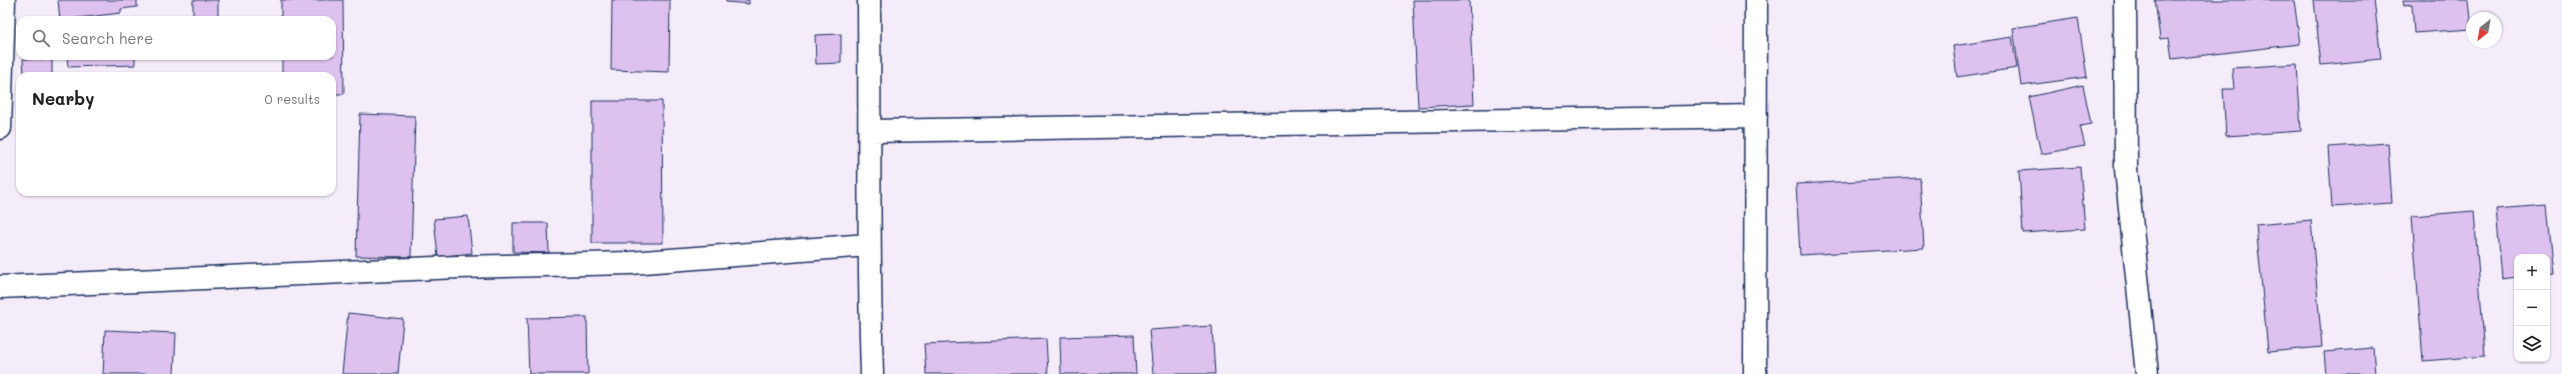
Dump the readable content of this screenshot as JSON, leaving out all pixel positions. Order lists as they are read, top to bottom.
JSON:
{
  "north": "bottom left",
  "page": {
    "search": "Search here",
    "heading": ["Nearby", "0 results"],
    "map_buttons": ["+", "−"]
  }
}
